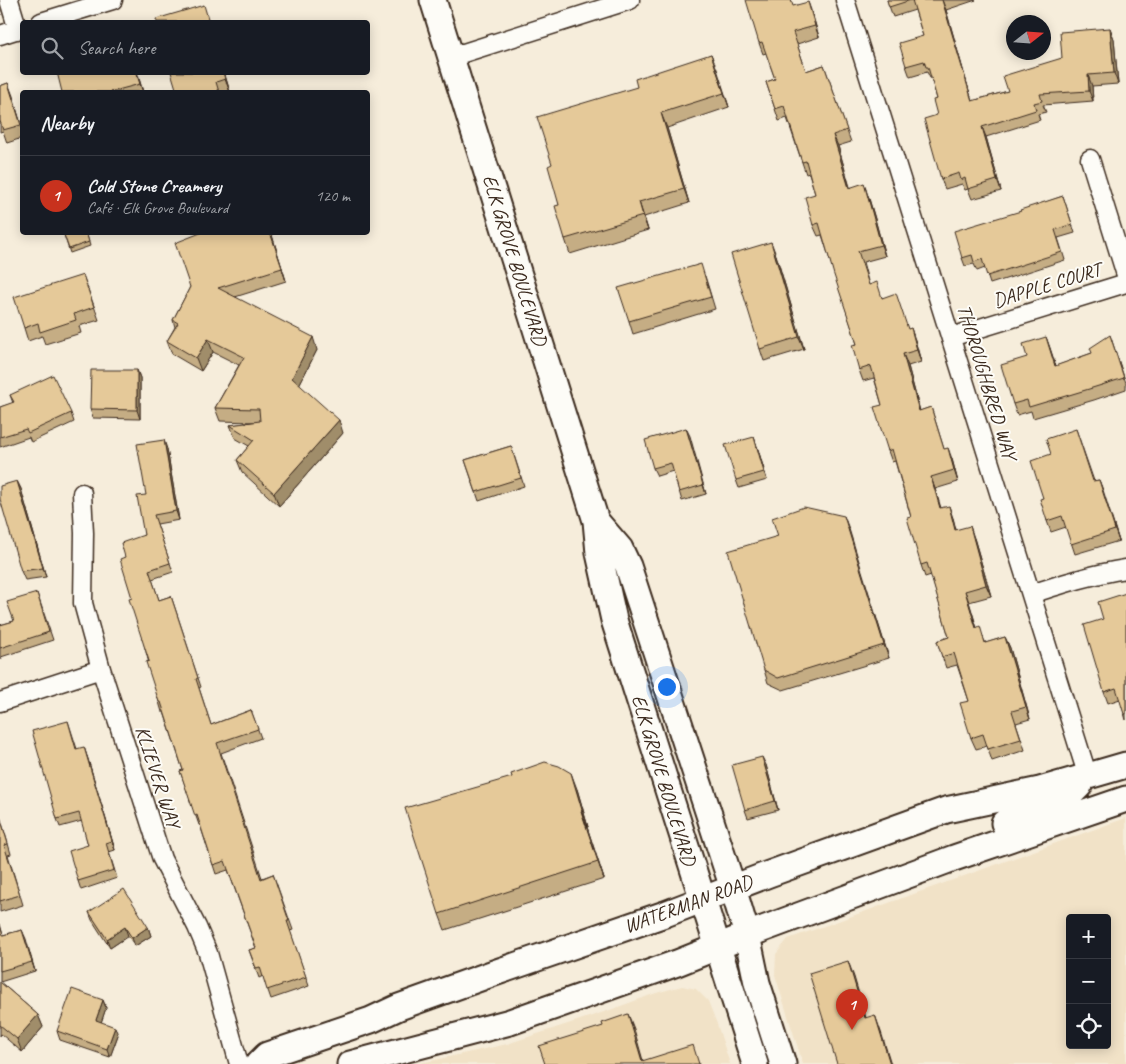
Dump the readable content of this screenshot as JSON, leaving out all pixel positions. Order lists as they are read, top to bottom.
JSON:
{
  "streets": {
    "main road": ["ELK GROVE BOULEVARD", "WATERMAN ROAD"],
    "street": ["DAPPLE COURT", "THOROUGHBRED WAY", "KLIEVER WAY"]
  },
  "crossings": [
    ["ELK GROVE BOULEVARD", "WATERMAN ROAD"],
    ["DAPPLE COURT", "THOROUGHBRED WAY"],
    ["THOROUGHBRED WAY", "WATERMAN ROAD"]
  ],
  "north": "right",
  "page": {
    "search": "Search here",
    "heading": "Nearby",
    "list": [
      {
        "mark": "1",
        "name": "Cold Stone Creamery",
        "note": "Café · Elk Grove Boulevard",
        "value": "120 m"
      }
    ],
    "map_buttons": ["+", "−"],
    "pins": "1"
  }
}
